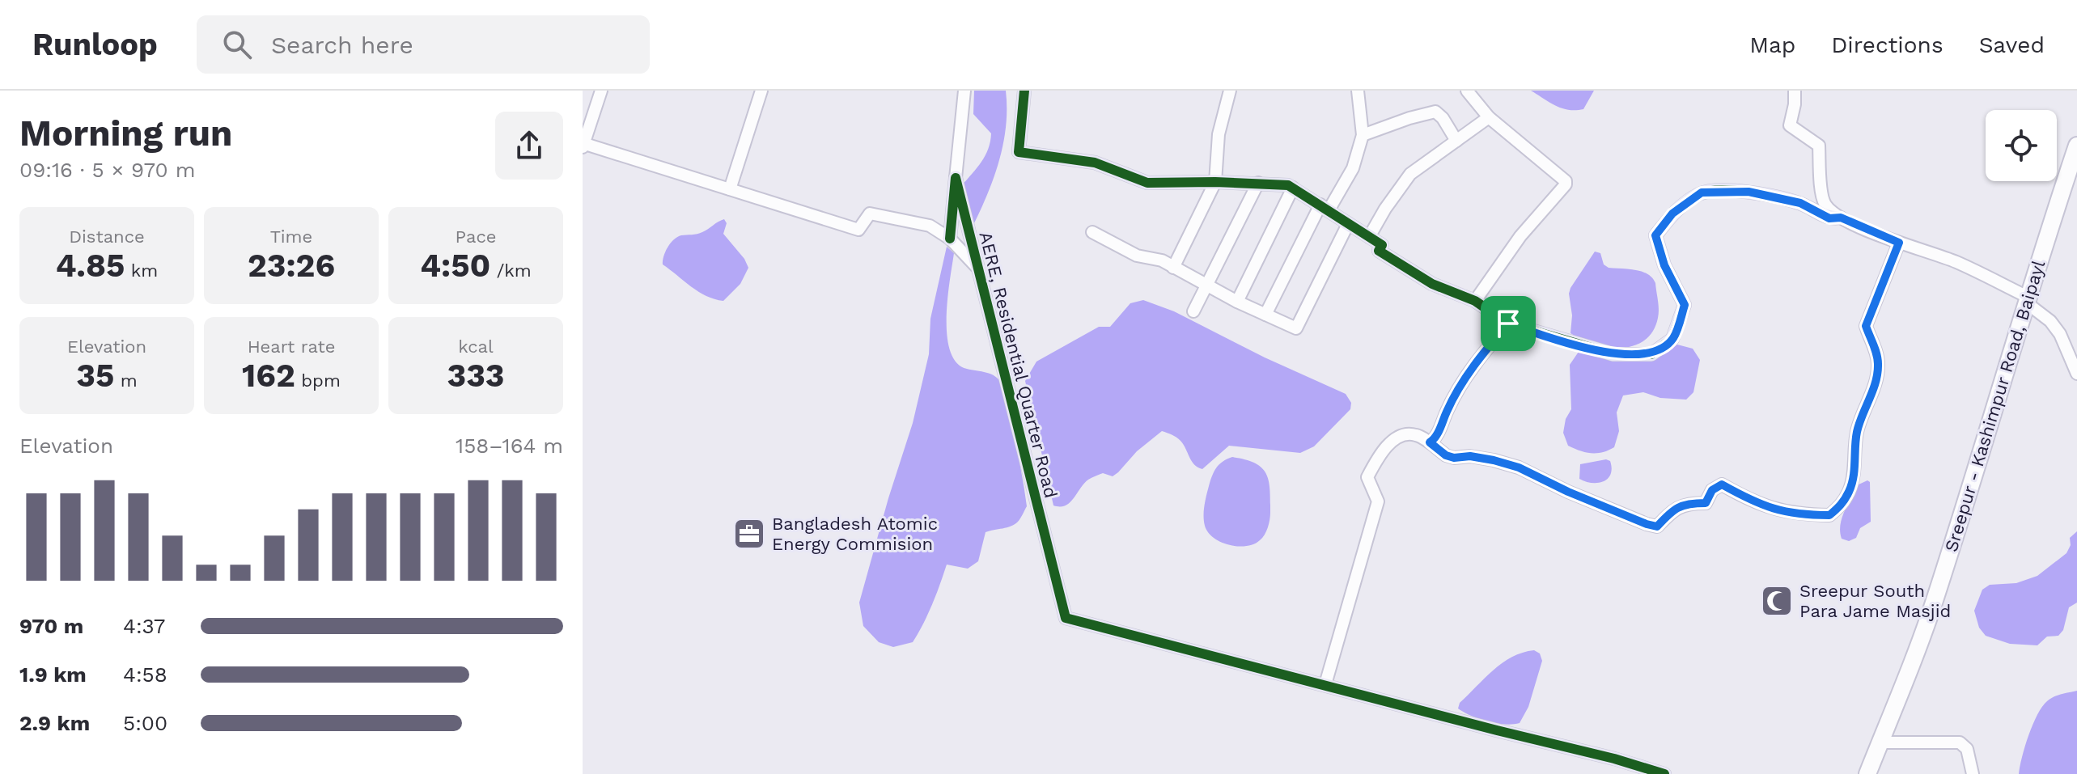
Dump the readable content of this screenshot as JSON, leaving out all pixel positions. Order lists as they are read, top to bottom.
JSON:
{
  "streets": {
    "street": ["AERE, Residential Quarter Road", "Sreepur - Kashimpur Road, Baipayl"]
  },
  "places": {
    "office": ["Bangladesh Atomic Energy Commision"],
    "mosque": ["Sreepur South Para Jame Masjid"]
  },
  "page": {
    "header": "Runloop",
    "search": "Search here",
    "nav": ["Map", "Directions", "Saved"],
    "heading": ["Morning run", "09:16 · 5 × 970 m"],
    "stats": [
      ["Distance", "4.85 km"],
      ["Time", "23:26"],
      ["Pace", "4:50 /km"],
      ["Elevation", "35 m"],
      ["Heart rate", "162 bpm"],
      ["kcal", "333"]
    ],
    "chart": ["Elevation", "158–164 m"],
    "list": [
      {
        "name": "970 m",
        "note": "4:37"
      },
      {
        "name": "1.9 km",
        "note": "4:58"
      },
      {
        "name": "2.9 km",
        "note": "5:00"
      }
    ]
  }
}
